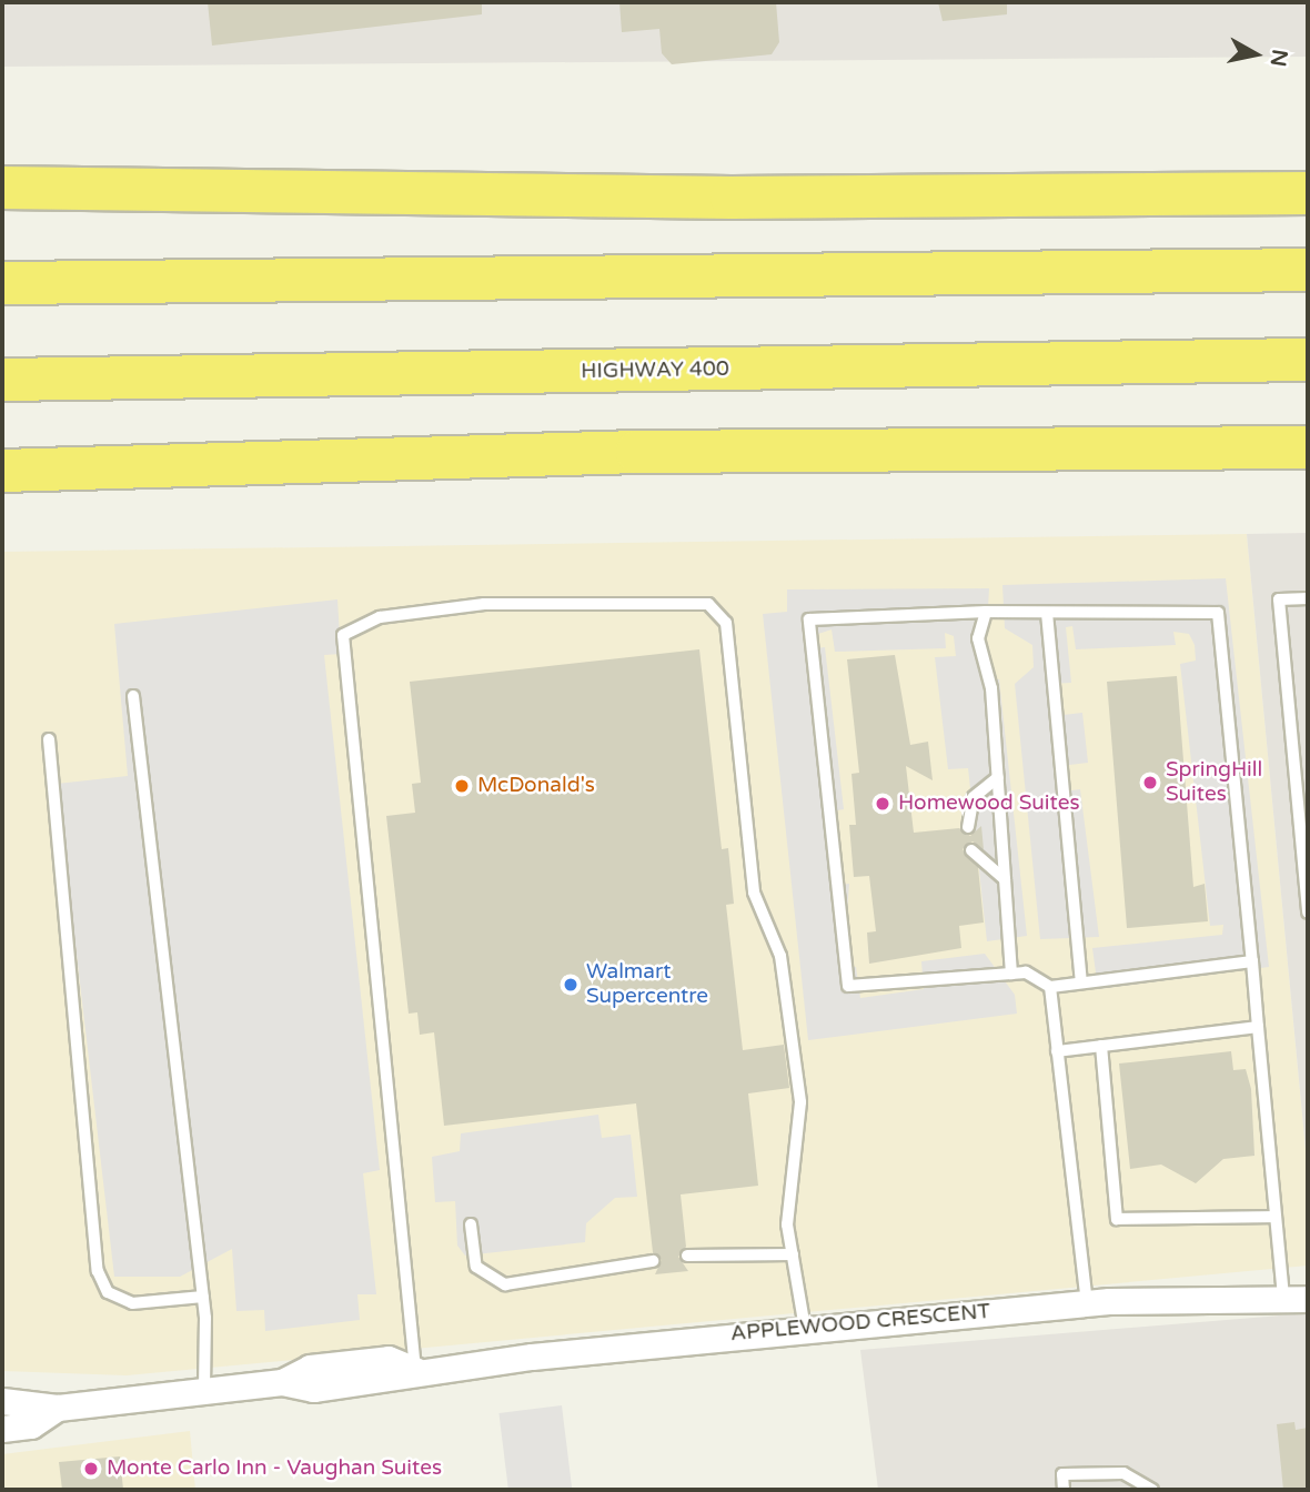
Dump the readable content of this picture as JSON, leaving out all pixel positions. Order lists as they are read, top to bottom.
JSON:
{
  "streets": {
    "highway": ["HIGHWAY 400"],
    "street": ["APPLEWOOD CRESCENT"]
  },
  "places": [
    "SpringHill Suites",
    "McDonald's",
    "Homewood Suites",
    "Walmart Supercentre",
    "Monte Carlo Inn - Vaughan Suites"
  ],
  "north": "right"
}
